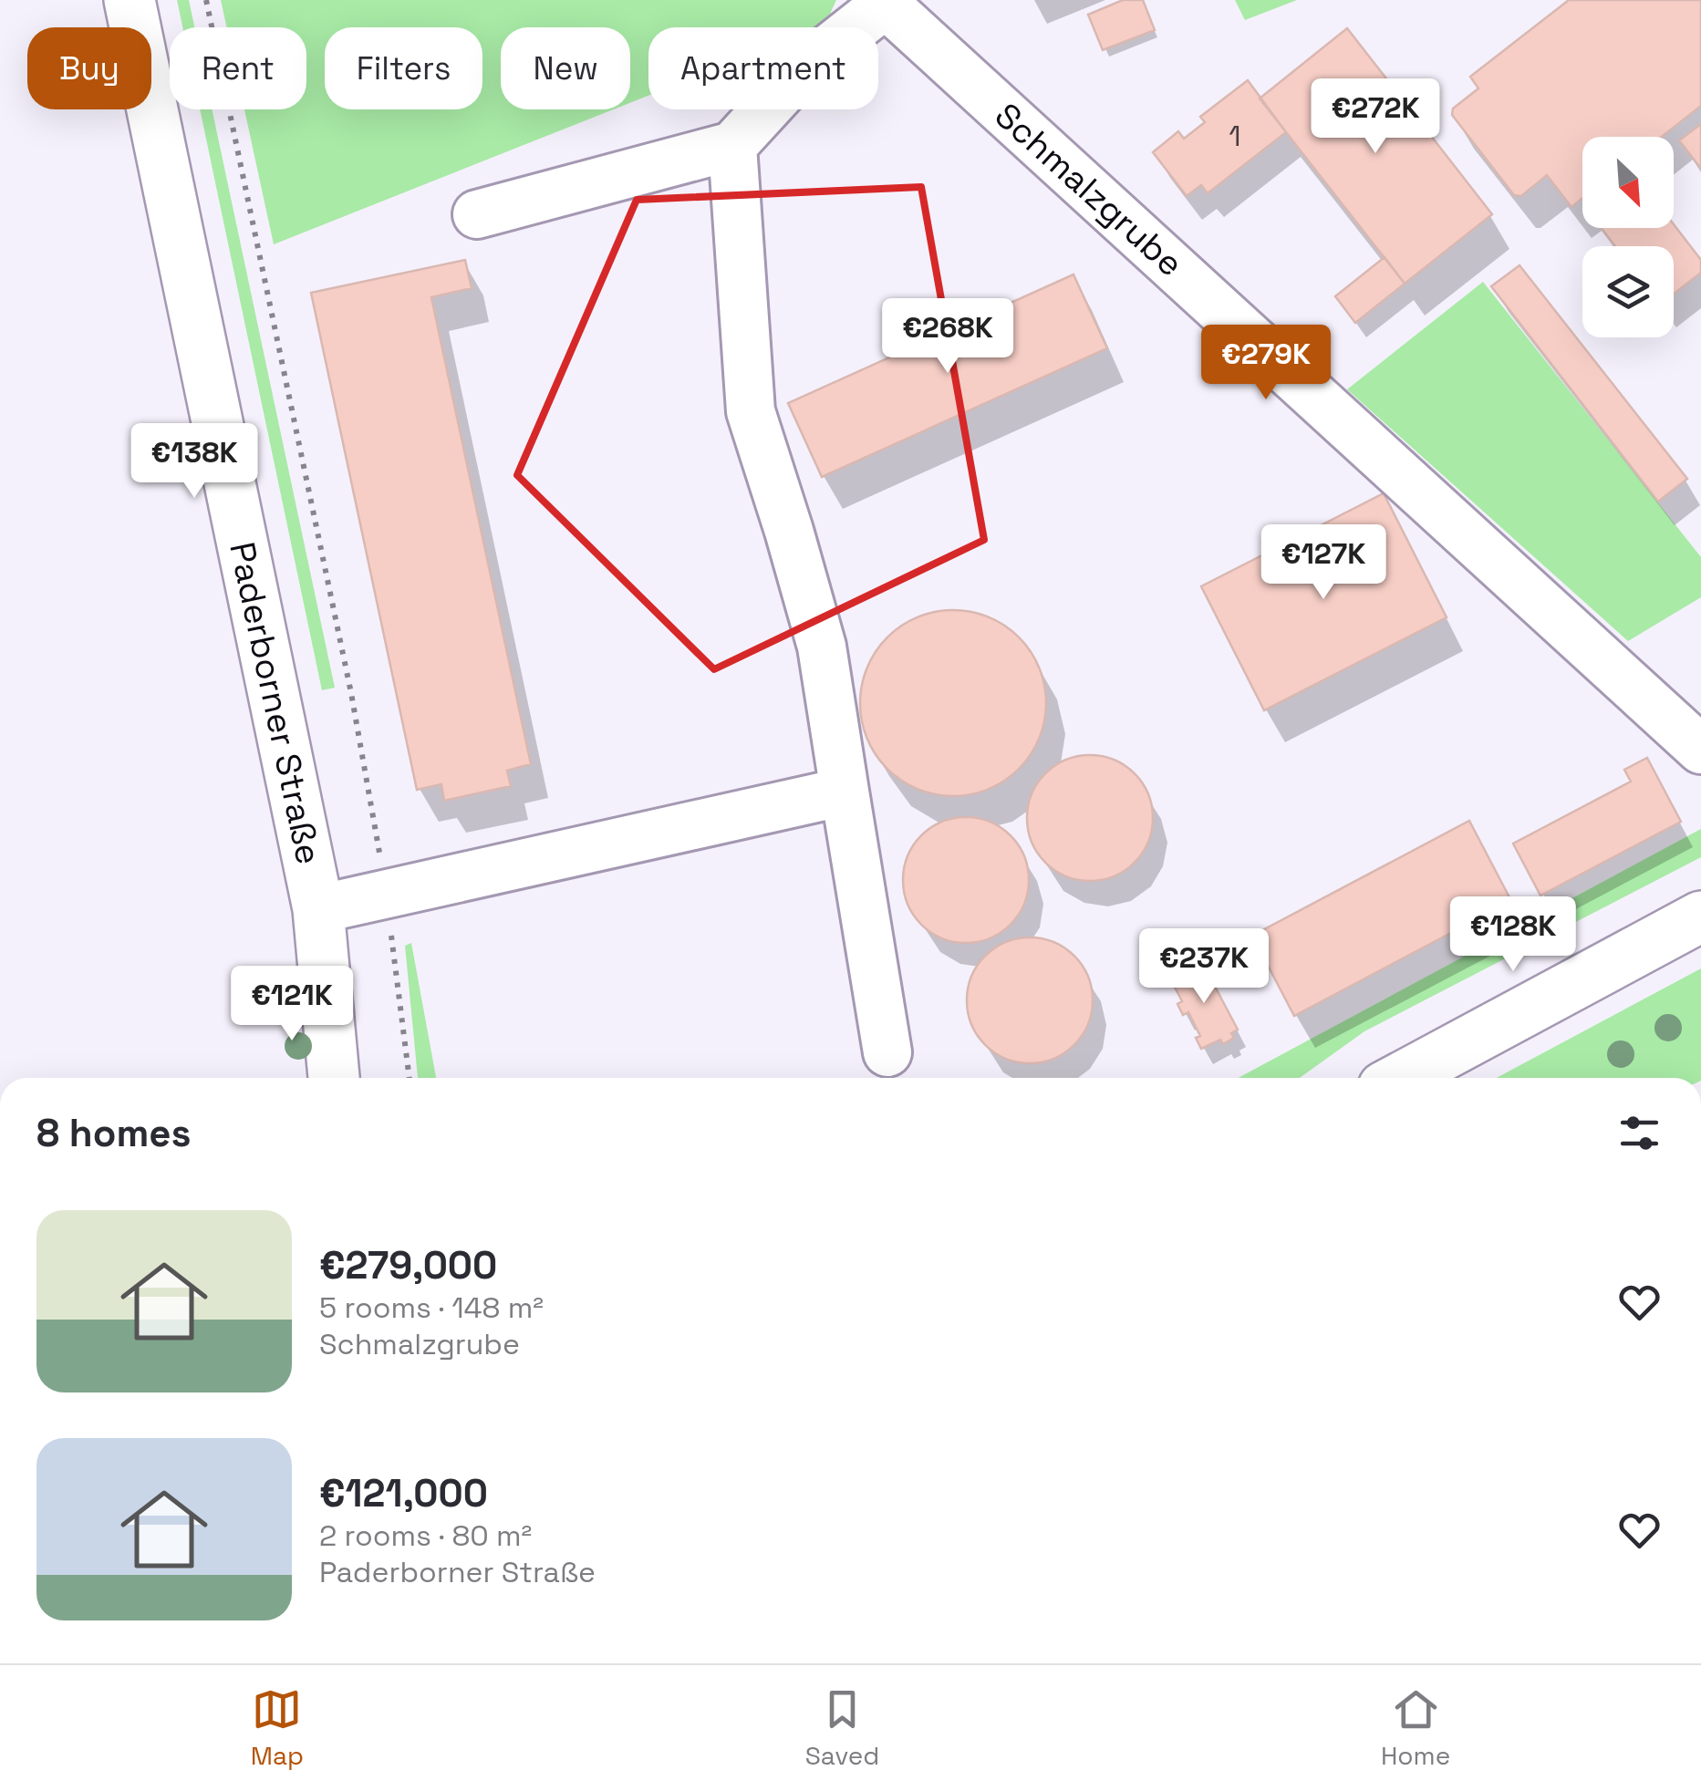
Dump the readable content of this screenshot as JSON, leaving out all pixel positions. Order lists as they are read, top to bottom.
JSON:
{
  "streets": {
    "main road": ["Paderborner Straße"],
    "street": ["Schmalzgrube"]
  },
  "house_numbers": ["1"],
  "north": "bottom right",
  "page": {
    "chip": [
      "Buy",
      "Rent",
      "Filters",
      "New",
      "Apartment"
    ],
    "price": [
      "€272K",
      "€268K",
      "€279K",
      "€138K",
      "€127K",
      "€128K",
      "€237K",
      "€121K"
    ],
    "heading": "8 homes",
    "list": [
      {
        "name": "€279,000",
        "note": "5 rooms · 148 m² · Schmalzgrube"
      },
      {
        "name": "€121,000",
        "note": "2 rooms · 80 m² · Paderborner Straße"
      }
    ],
    "tabs": ["Map", "Saved", "Home"]
  }
}
